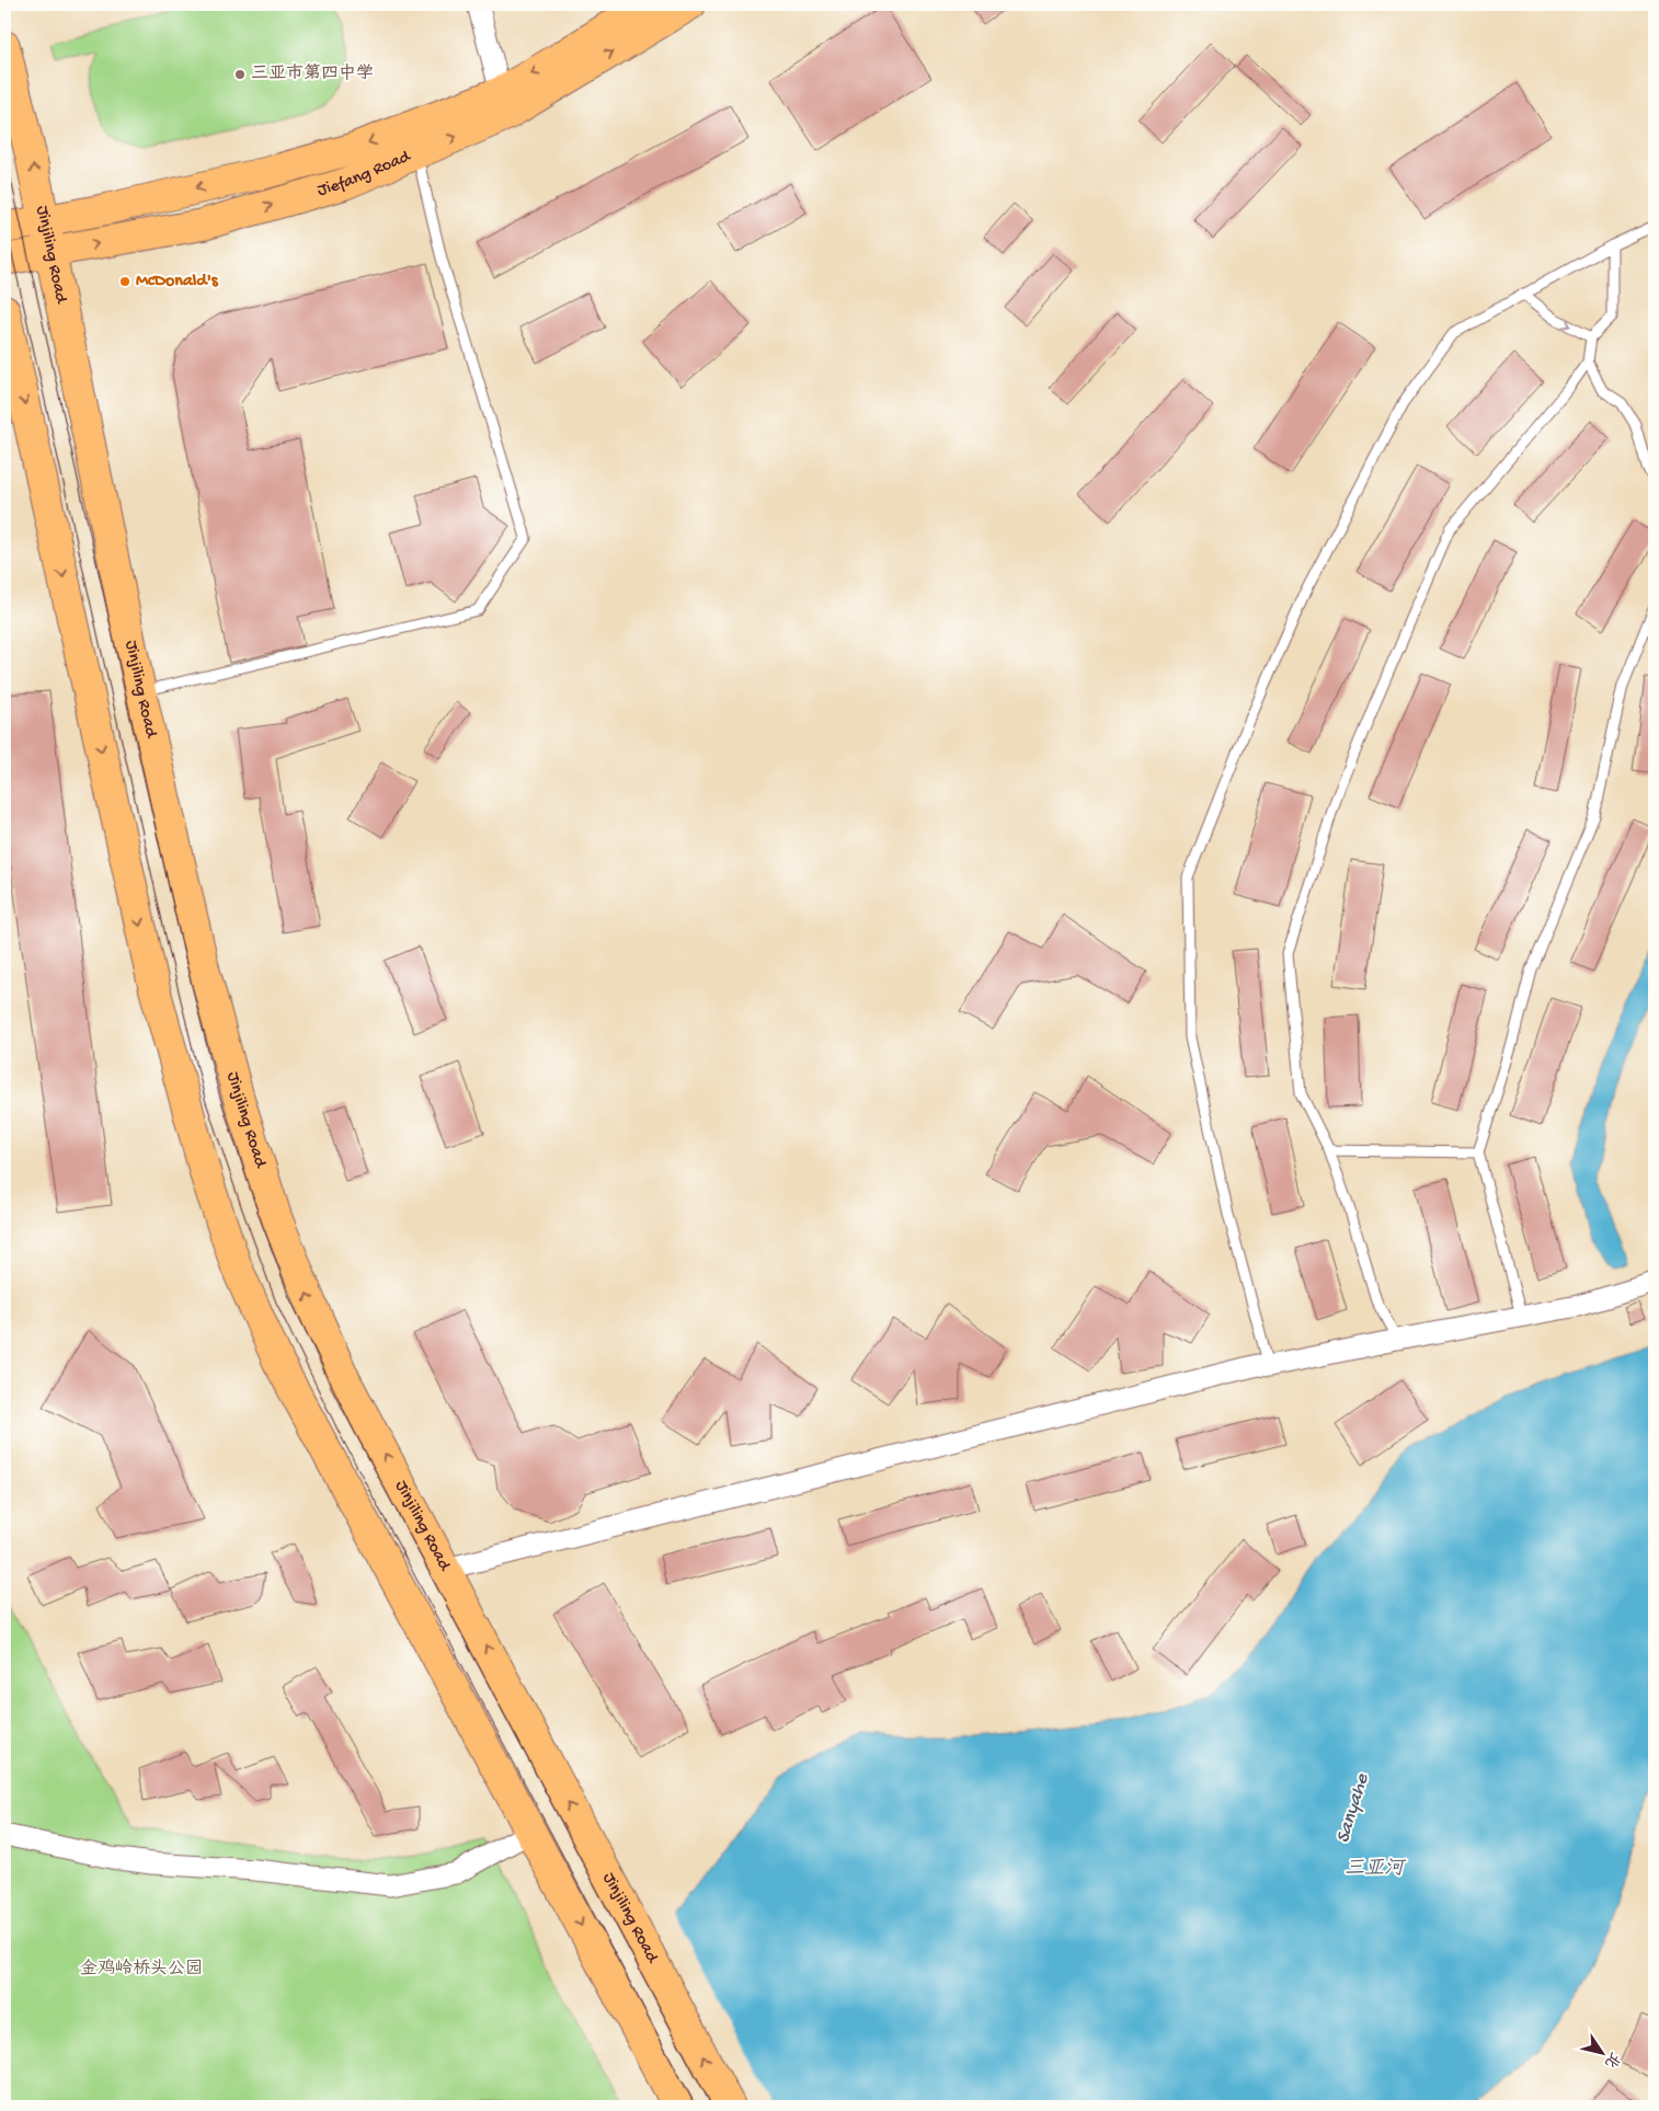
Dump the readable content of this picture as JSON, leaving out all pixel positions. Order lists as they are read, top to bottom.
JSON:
{
  "streets": {
    "main road": ["Jiefang Road", "Jinjiling Road"]
  },
  "crossings": [
    ["Jiefang Road", "Jinjiling Road"]
  ],
  "water": ["Sanyahe", "三亚河"],
  "parks": ["金鸡岭桥头公园"],
  "places": ["三亚市第四中学", "McDonald's"],
  "north": "bottom right"
}
